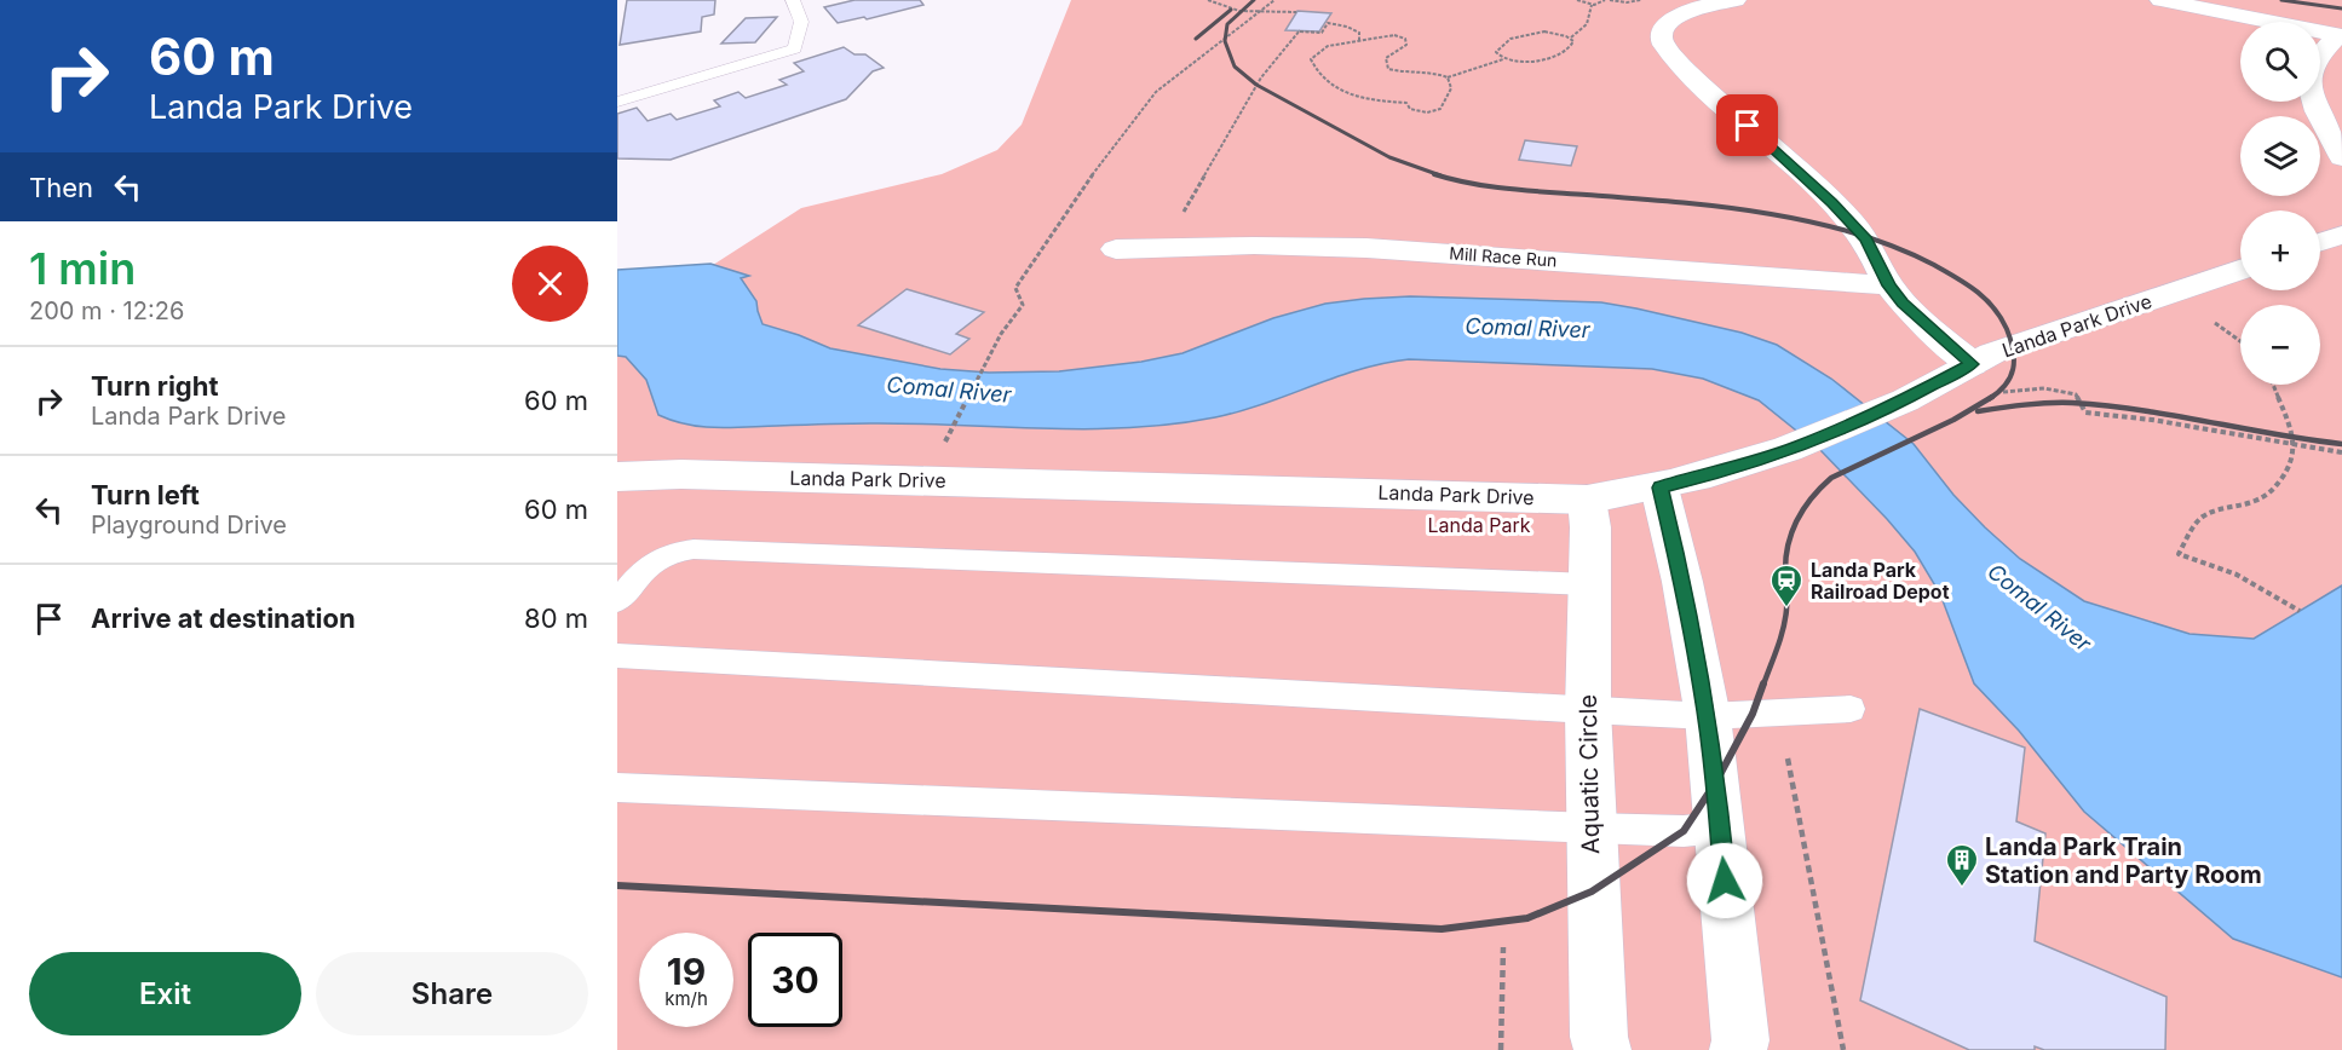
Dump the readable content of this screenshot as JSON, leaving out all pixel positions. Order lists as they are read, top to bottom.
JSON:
{
  "streets": {
    "street": ["Mill Race Run", "Landa Park Drive", "Aquatic Circle"]
  },
  "crossings": [
    ["Landa Park Drive", "Aquatic Circle"]
  ],
  "water": ["Comal River"],
  "parks": ["Landa Park"],
  "places": {
    "station": ["Landa Park Railroad Depot"],
    "building": ["Landa Park Train Station and Party Room"]
  },
  "page": {
    "turn": ["60 m", "Landa Park Drive"],
    "map_buttons": ["+", "−"],
    "then": "Then",
    "heading": ["1 min", "200 m · 12:26"],
    "list": [
      {
        "name": "Turn right",
        "note": "Landa Park Drive",
        "value": "60 m"
      },
      {
        "name": "Turn left",
        "note": "Playground Drive",
        "value": "60 m"
      },
      {
        "name": "Arrive at destination",
        "value": "80 m"
      }
    ],
    "speed": "19 km/h",
    "limit": "30",
    "buttons": ["Exit", "Share"]
  }
}
